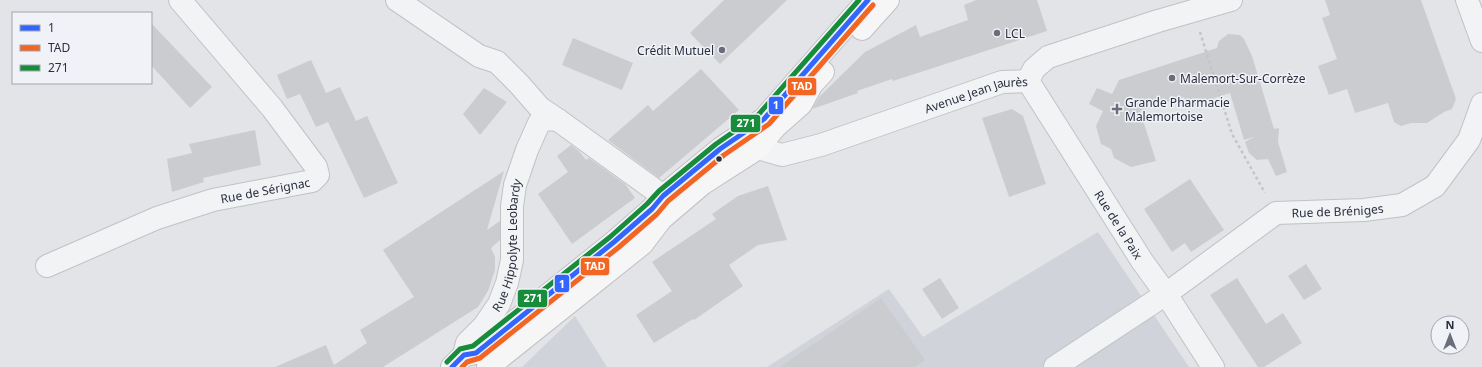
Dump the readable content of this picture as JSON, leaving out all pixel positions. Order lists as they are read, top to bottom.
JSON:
{
  "streets": {
    "street": [
      "Avenue Jean Jaurès",
      "Rue de Sérignac",
      "Rue de Bréniges",
      "Rue de la Paix",
      "Rue Hippolyte Leobardy"
    ]
  },
  "crossings": [
    ["Avenue Jean Jaurès", "Rue de la Paix"],
    ["Rue de Bréniges", "Rue de la Paix"]
  ],
  "places": {
    "other": ["LCL", "Crédit Mutuel", "Malemort-Sur-Corrèze"],
    "health": ["Grande Pharmacie Malemortoise"]
  },
  "lines": ["transit line 1", "transit line 271", "transit line TAD"],
  "legend": ["1", "TAD", "271"],
  "north": "top"
}
